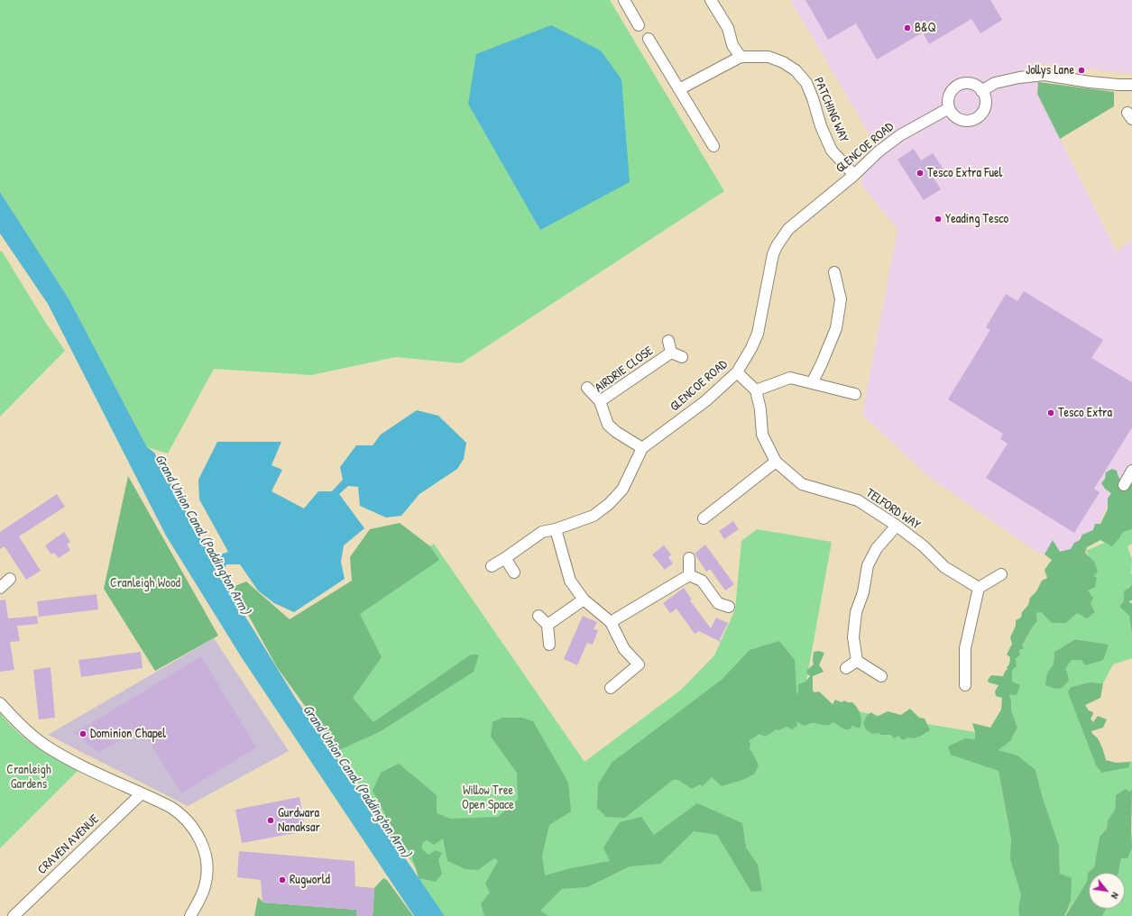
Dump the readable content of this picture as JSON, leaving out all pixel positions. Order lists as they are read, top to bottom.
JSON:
{
  "streets": {
    "street": [
      "PATCHING WAY",
      "GLENCOE ROAD",
      "AIRDRIE CLOSE",
      "TELFORD WAY",
      "CRAVEN AVENUE"
    ]
  },
  "crossings": [
    ["PATCHING WAY", "GLENCOE ROAD"],
    ["GLENCOE ROAD", "AIRDRIE CLOSE"]
  ],
  "water": ["Grand Union Canal (Paddington Arm)"],
  "parks": ["Cranleigh Wood", "Cranleigh Gardens", "Willow Tree Open Space"],
  "places": [
    "B&Q",
    "Jollys Lane",
    "Tesco Extra Fuel",
    "Yeading Tesco",
    "Tesco Extra",
    "Dominion Chapel",
    "Gurdwara Nanaksar",
    "Rugworld"
  ],
  "north": "bottom right"
}
